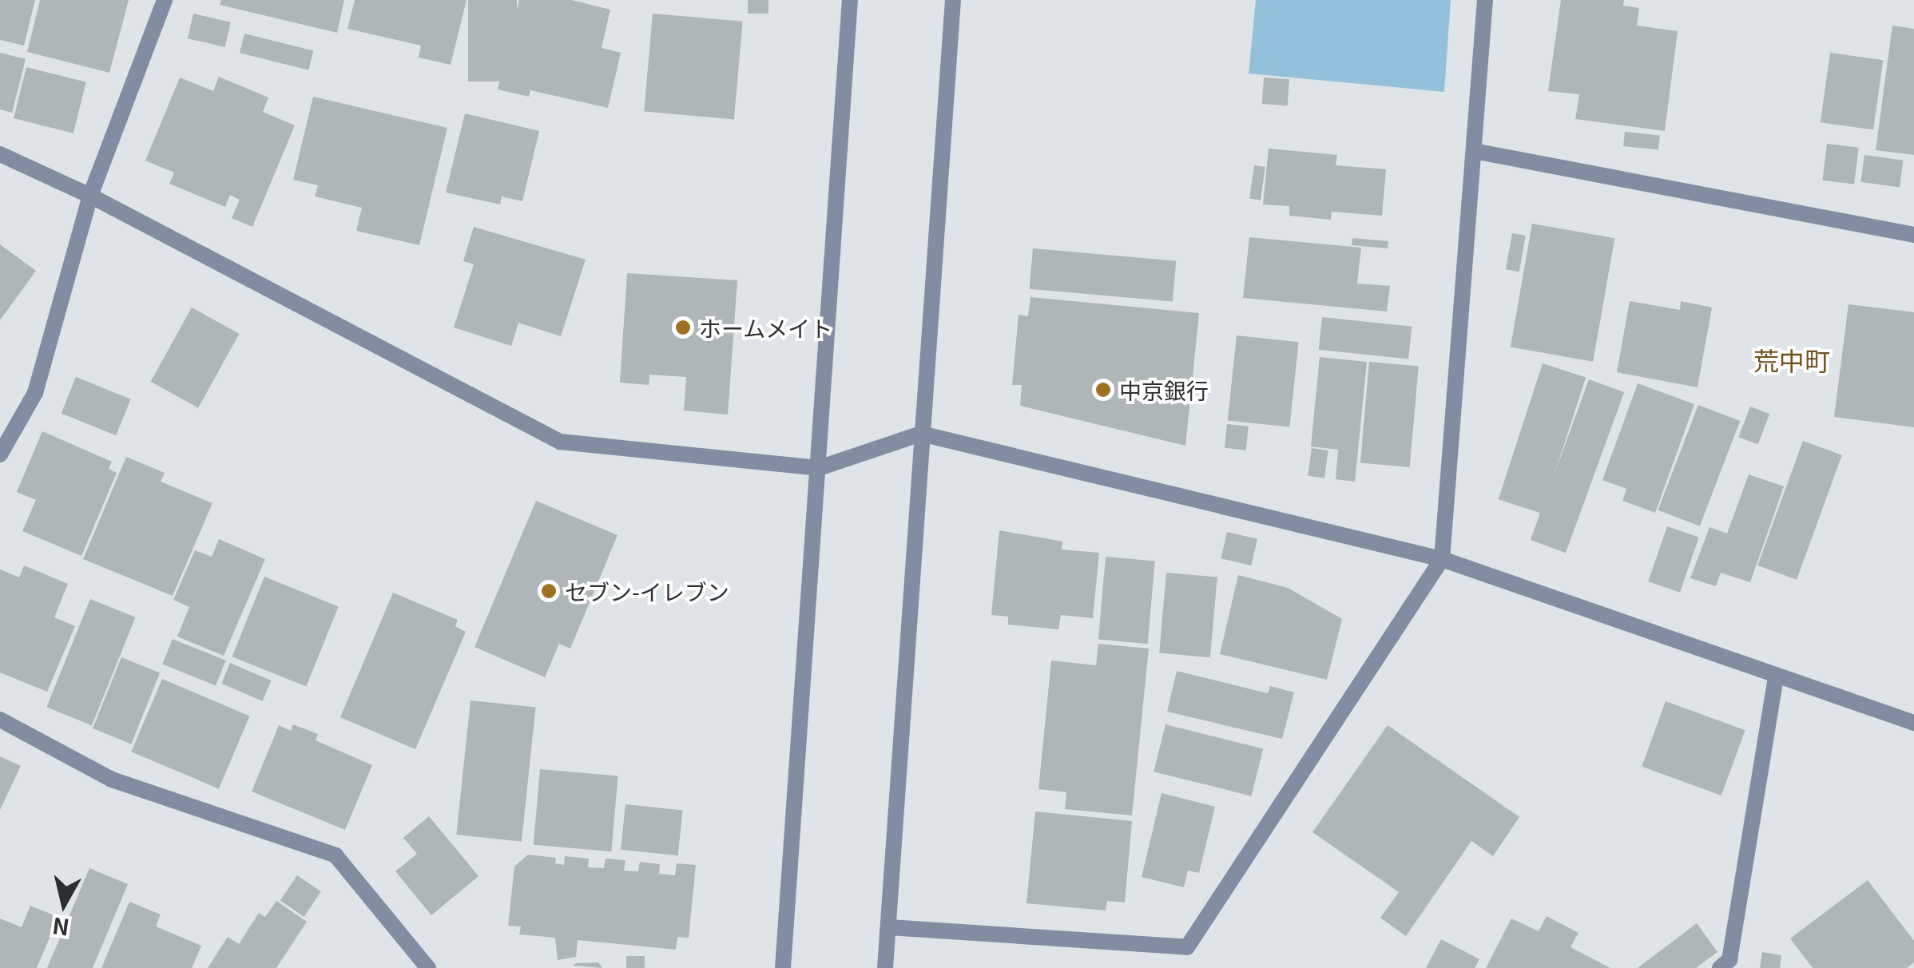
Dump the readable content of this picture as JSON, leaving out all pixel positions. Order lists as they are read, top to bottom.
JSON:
{
  "districts": ["荒中町"],
  "places": ["ホームメイト", "中京銀行", "セブン-イレブン"],
  "north": "bottom"
}
